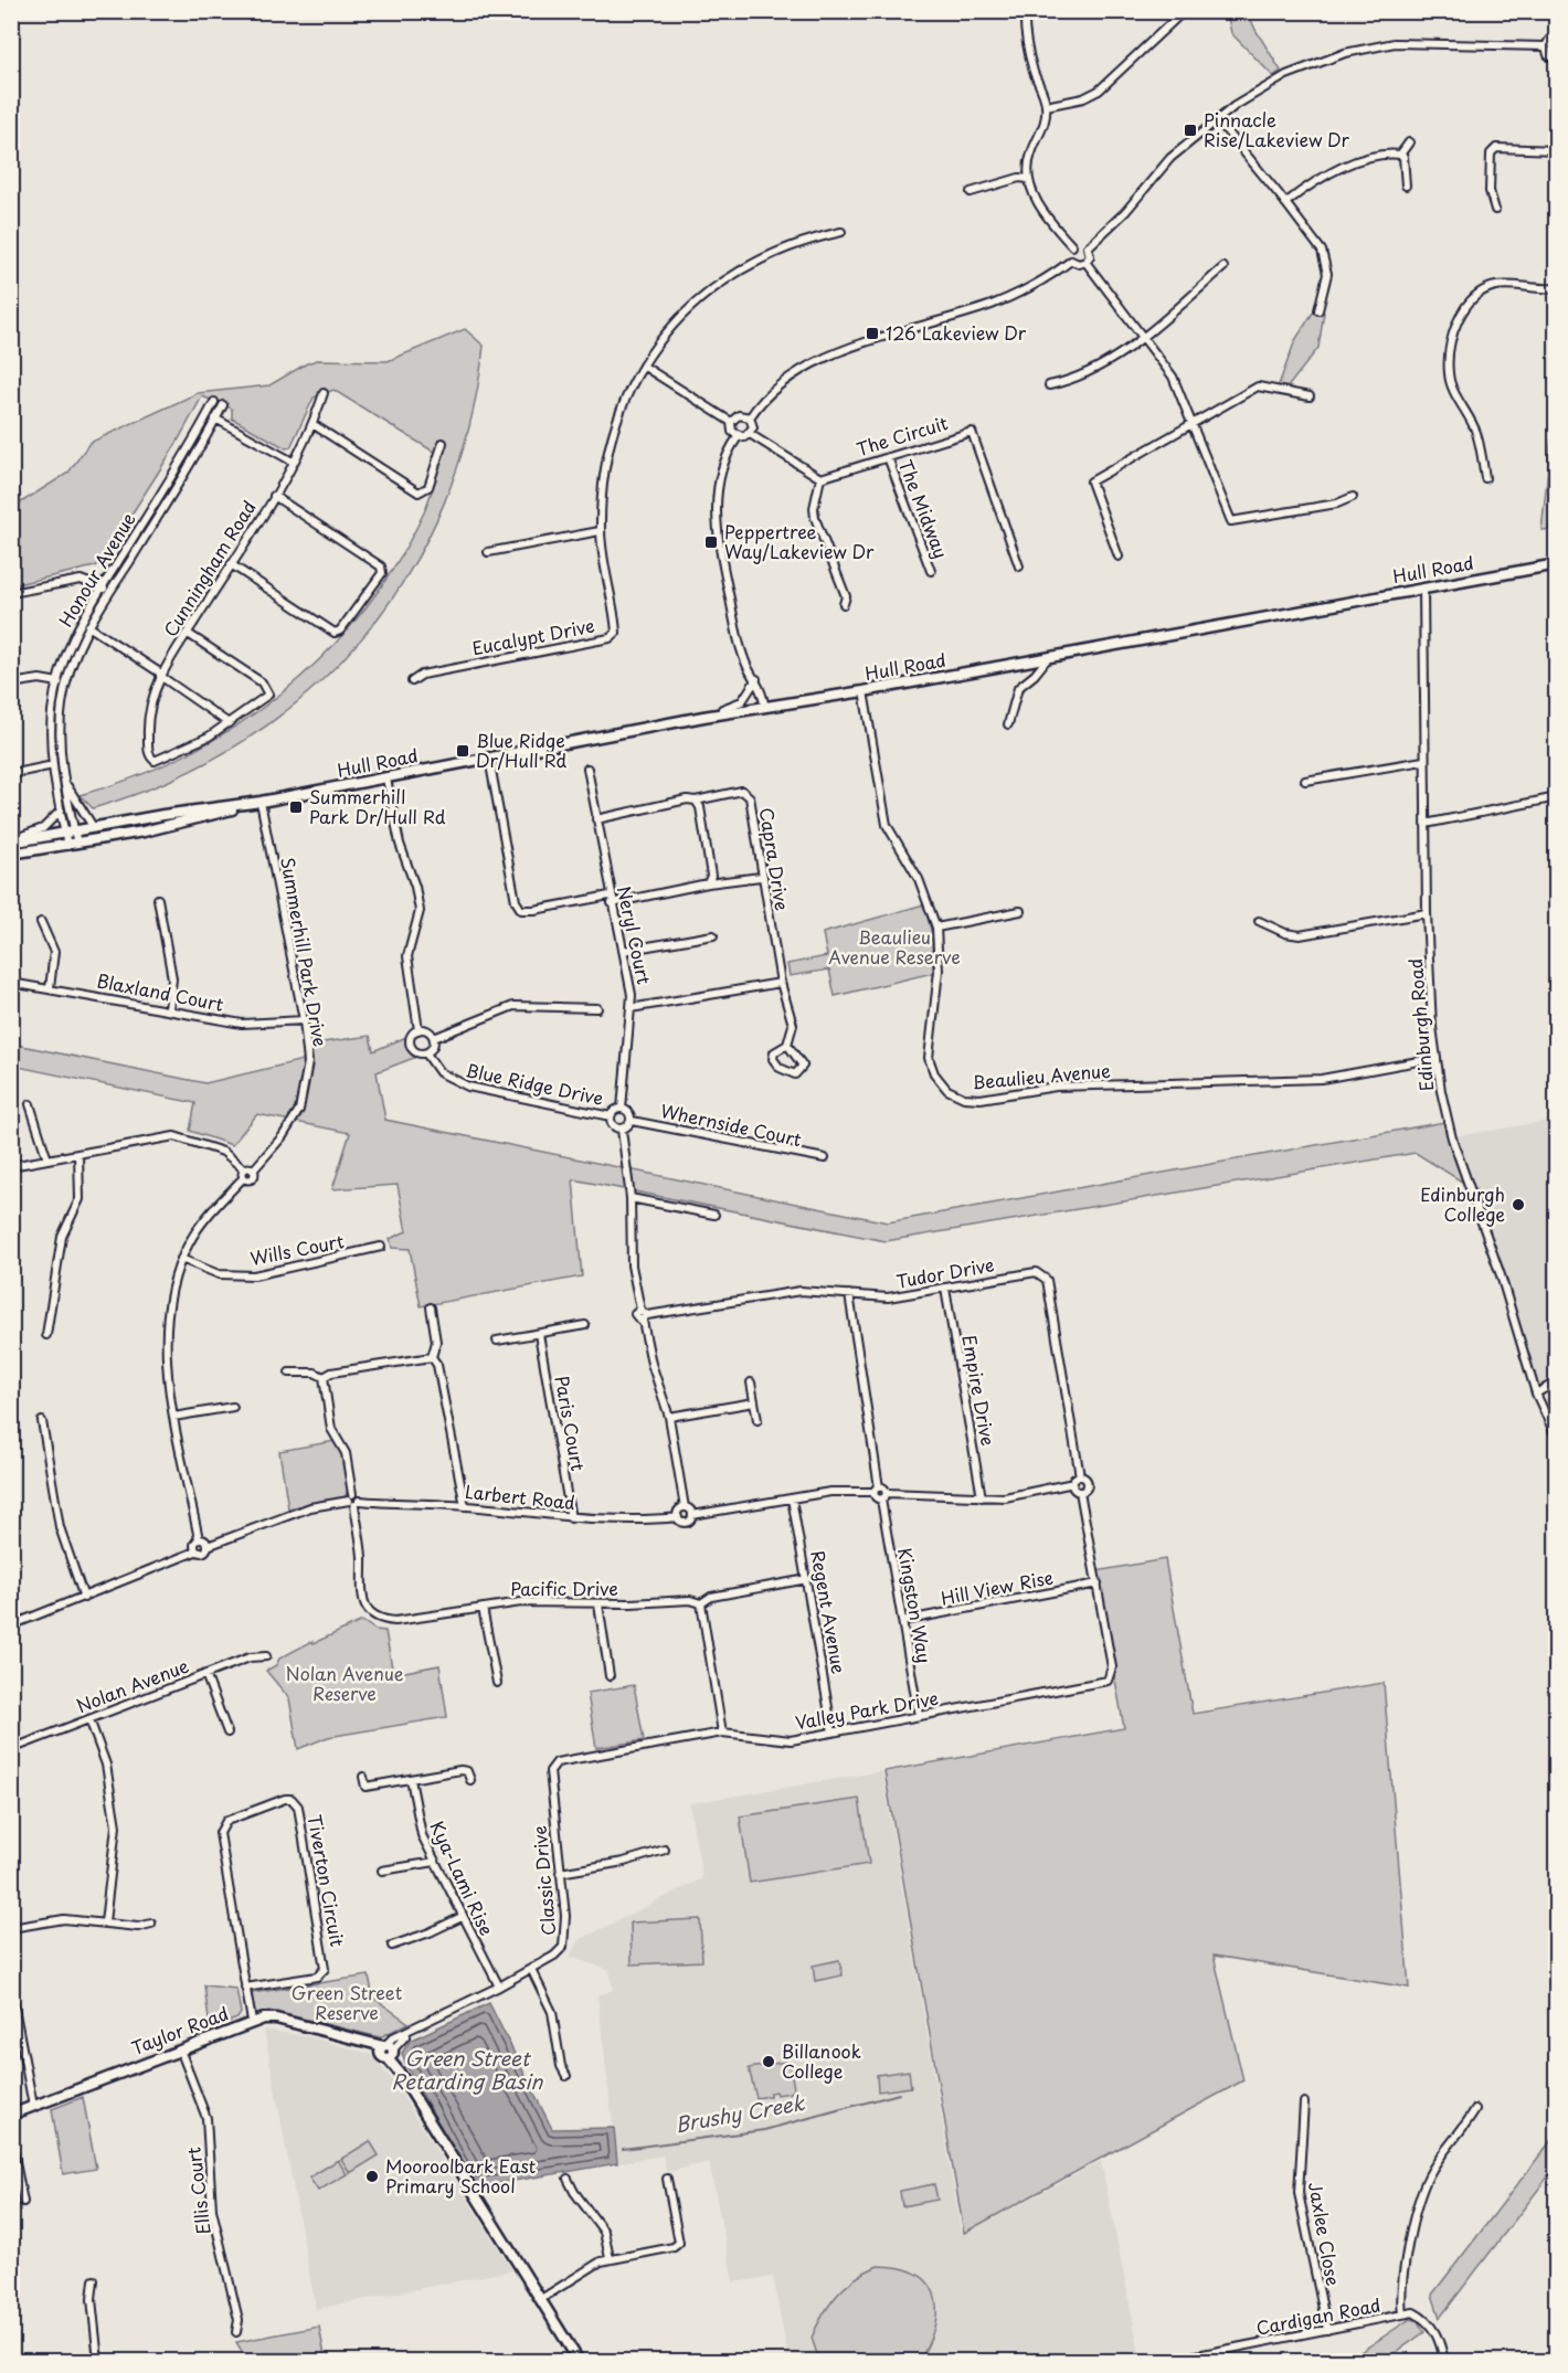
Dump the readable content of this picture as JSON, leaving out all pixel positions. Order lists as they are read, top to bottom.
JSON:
{
  "streets": {
    "main road": ["Hull Road", "Taylor Road"],
    "street": [
      "The Circuit",
      "The Midway",
      "Cunningham Road",
      "Honour Avenue",
      "Eucalypt Drive",
      "Capra Drive",
      "Neryl Court",
      "Summerhill Park Drive",
      "Blaxland Court",
      "Edinburgh Road",
      "Beaulieu Avenue",
      "Blue Ridge Drive",
      "Whernside Court",
      "Wills Court",
      "Tudor Drive",
      "Empire Drive",
      "Paris Court",
      "Larbert Road",
      "Hill View Rise",
      "Pacific Drive",
      "Kingston Way",
      "Regent Avenue",
      "Nolan Avenue",
      "Valley Park Drive",
      "Kya-Lami Rise",
      "Tiverton Circuit",
      "Classic Drive",
      "Ellis Court",
      "Jaxlee Close",
      "Cardigan Road"
    ]
  },
  "crossings": [
    ["The Circuit", "The Midway"],
    ["Honour Avenue", "Hull Road"],
    ["Hull Road", "Summerhill Park Drive"],
    ["Hull Road", "Edinburgh Road"],
    ["Hull Road", "Beaulieu Avenue"],
    ["Neryl Court", "Blue Ridge Drive"],
    ["Neryl Court", "Whernside Court"],
    ["Summerhill Park Drive", "Blaxland Court"],
    ["Summerhill Park Drive", "Wills Court"],
    ["Summerhill Park Drive", "Larbert Road"],
    ["Edinburgh Road", "Beaulieu Avenue"],
    ["Blue Ridge Drive", "Whernside Court"],
    ["Tudor Drive", "Empire Drive"],
    ["Paris Court", "Larbert Road"],
    ["Larbert Road", "Pacific Drive"],
    ["Hill View Rise", "Kingston Way"],
    ["Hill View Rise", "Valley Park Drive"],
    ["Kingston Way", "Valley Park Drive"],
    ["Regent Avenue", "Valley Park Drive"],
    ["Valley Park Drive", "Classic Drive"],
    ["Tiverton Circuit", "Taylor Road"],
    ["Taylor Road", "Ellis Court"],
    ["Jaxlee Close", "Cardigan Road"]
  ],
  "water": ["Green Street Retarding Basin", "Brushy Creek"],
  "parks": ["Beaulieu Avenue Reserve", "Nolan Avenue Reserve", "Green Street Reserve"],
  "places": {
    "transit": [
      "Pinnacle Rise/Lakeview Dr",
      "126 Lakeview Dr",
      "Peppertree Way/Lakeview Dr",
      "Blue Ridge Dr/Hull Rd",
      "Summerhill Park Dr/Hull Rd"
    ],
    "other": ["Edinburgh College", "Billanook College", "Mooroolbark East Primary School"]
  }
}
